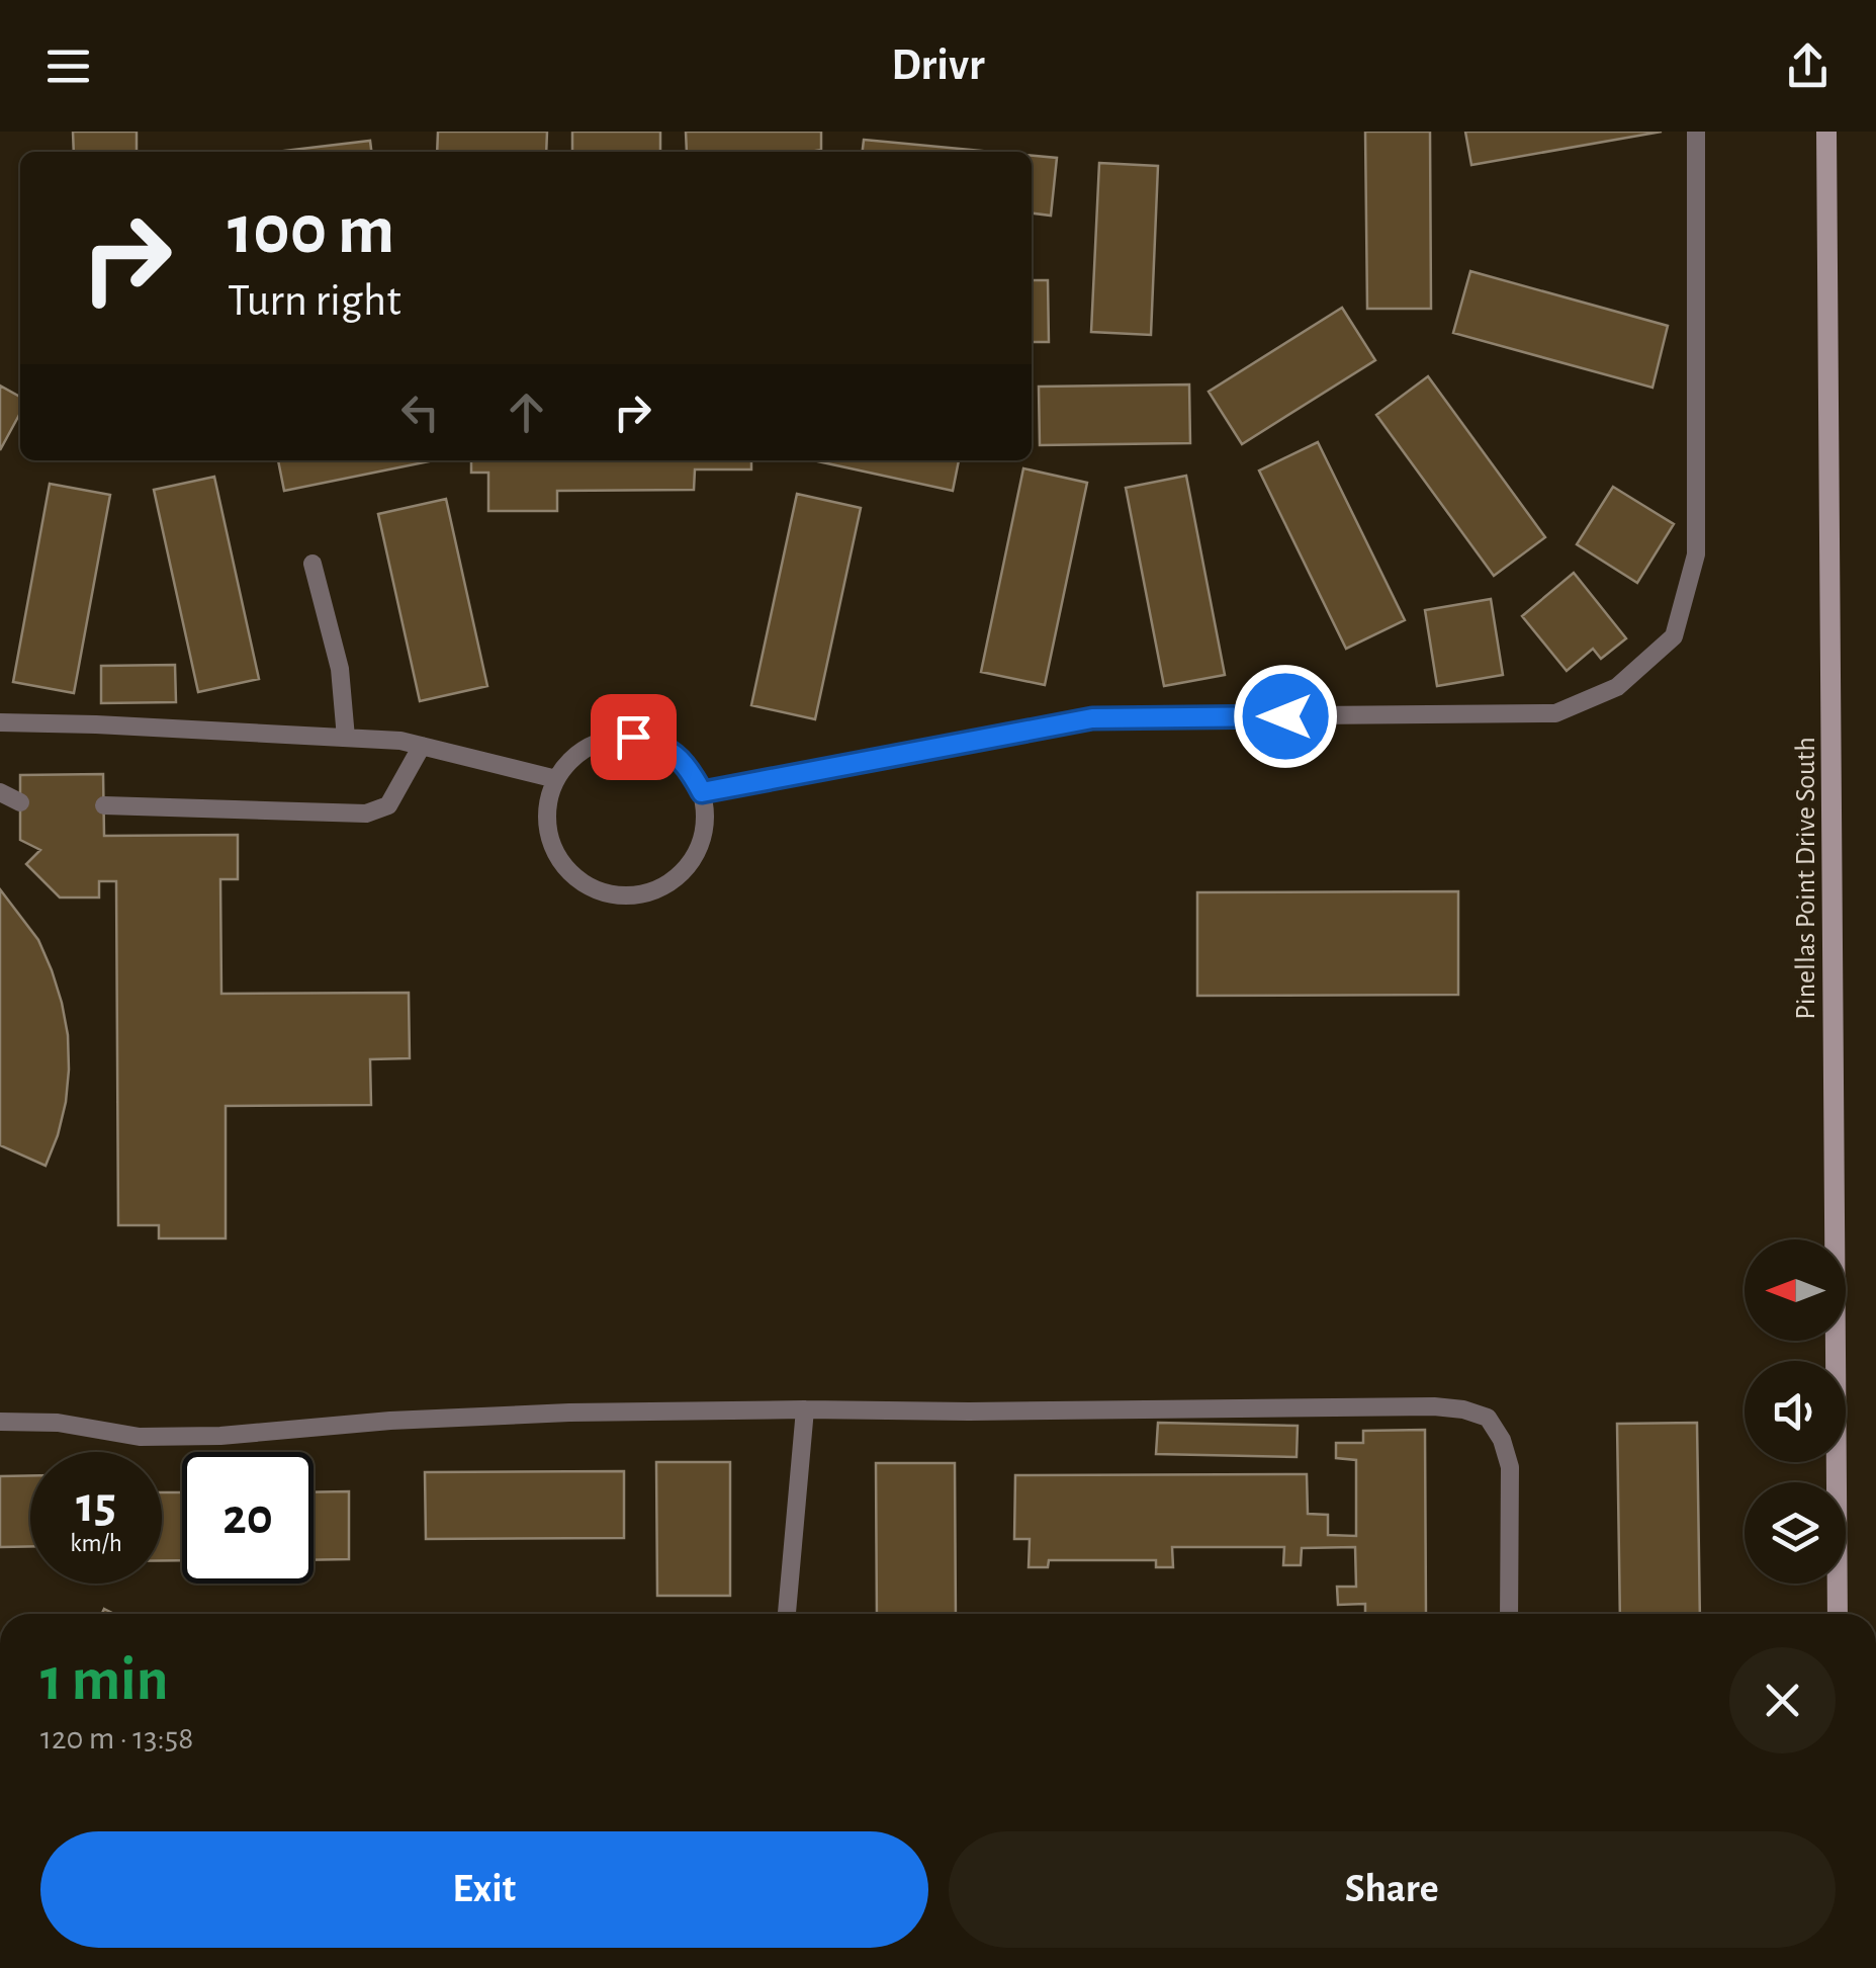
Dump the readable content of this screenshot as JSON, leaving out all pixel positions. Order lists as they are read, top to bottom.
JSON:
{
  "streets": {
    "street": ["Pinellas Point Drive South"]
  },
  "north": "left",
  "page": {
    "header": "Drivr",
    "turn": ["100 m", "Turn right"],
    "speed": "15 km/h",
    "limit": "20",
    "heading": ["1 min", "120 m · 13:58"],
    "buttons": ["Exit", "Share"]
  }
}
